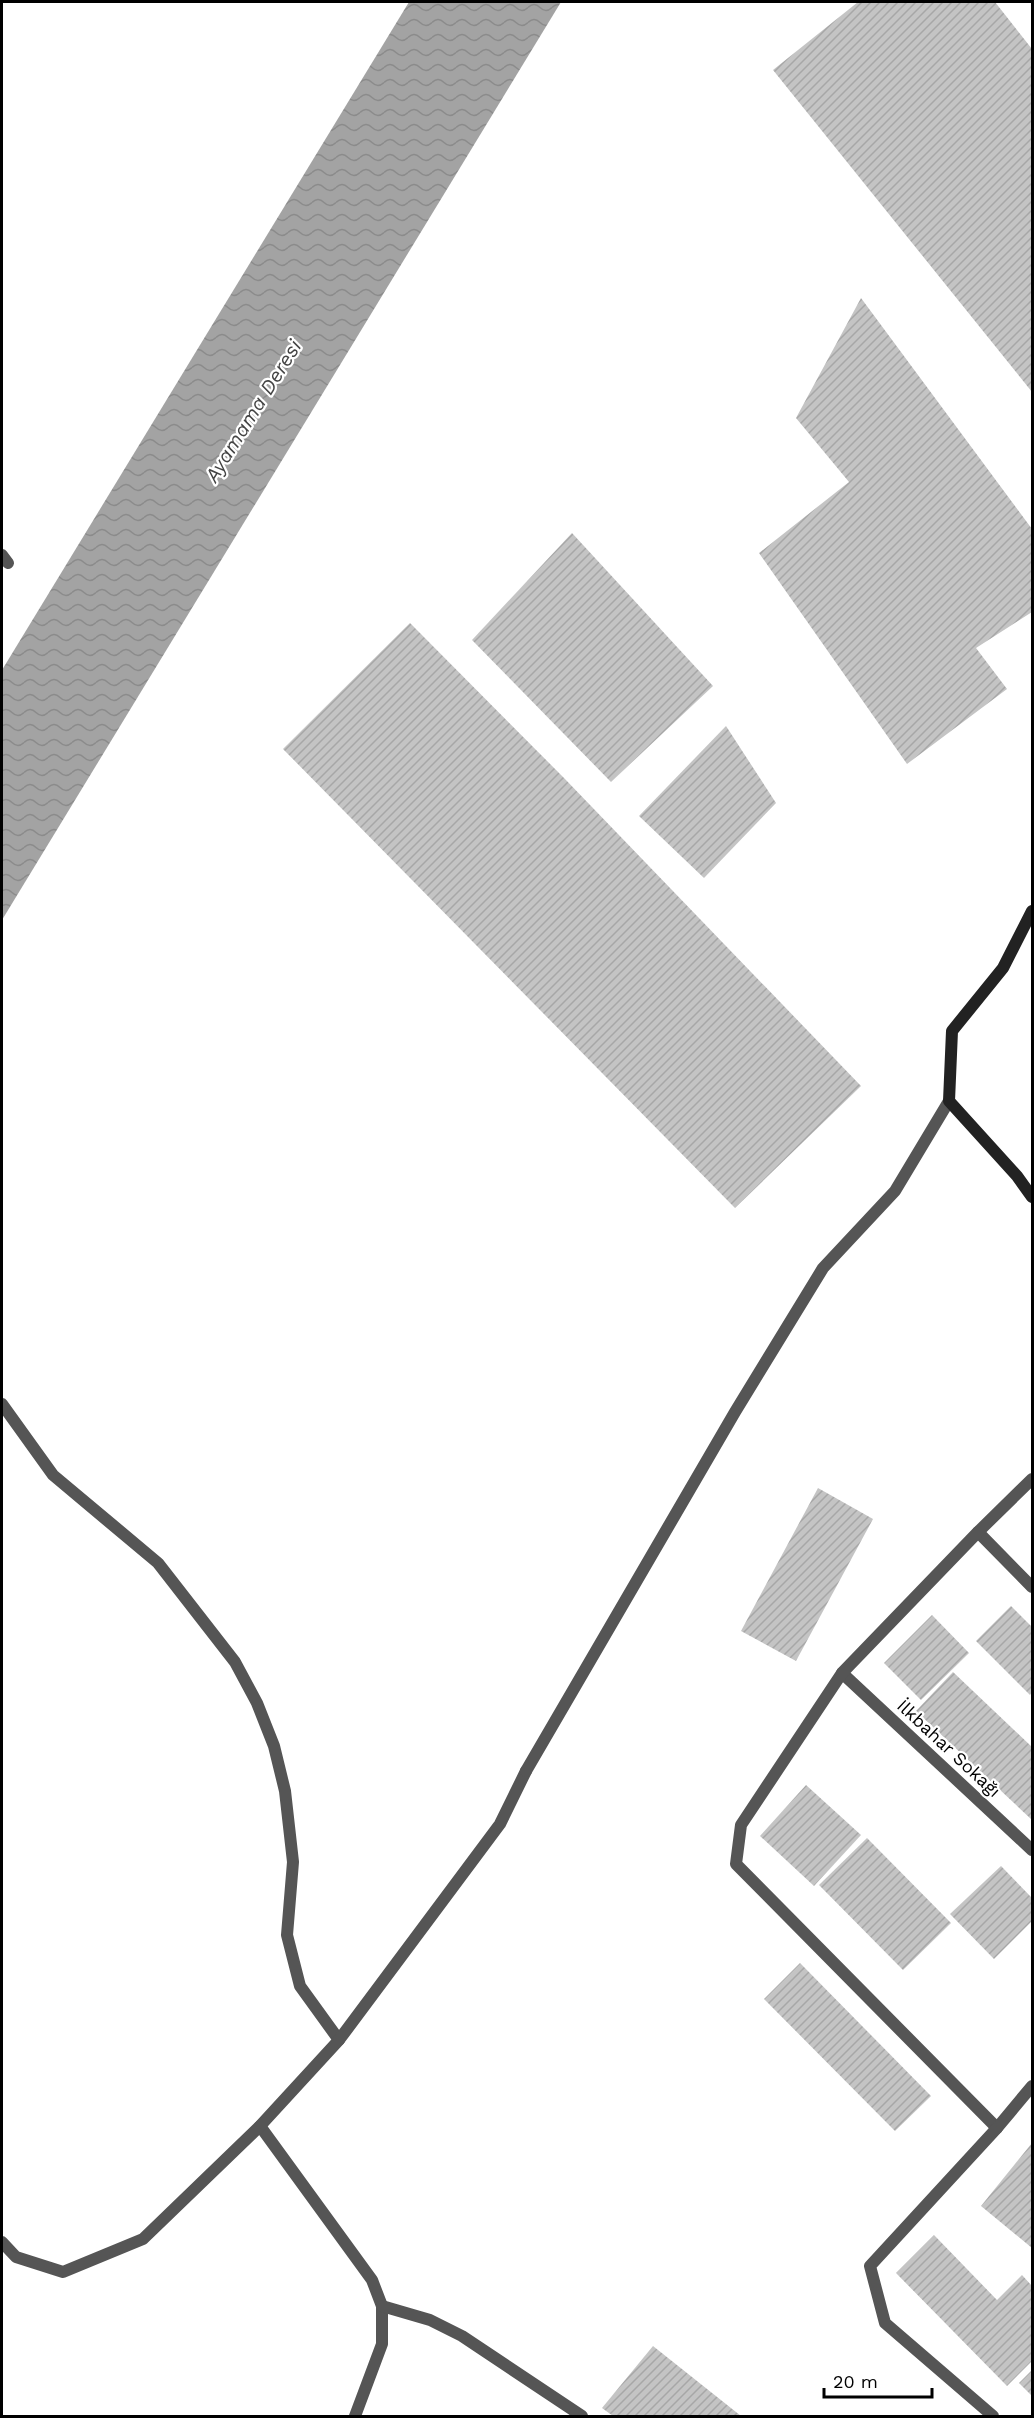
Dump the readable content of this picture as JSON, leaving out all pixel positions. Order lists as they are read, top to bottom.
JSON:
{
  "streets": {
    "street": ["İlkbahar Sokağı"]
  },
  "water": ["Ayamama Deresi"],
  "scale_bar": "20 m"
}
